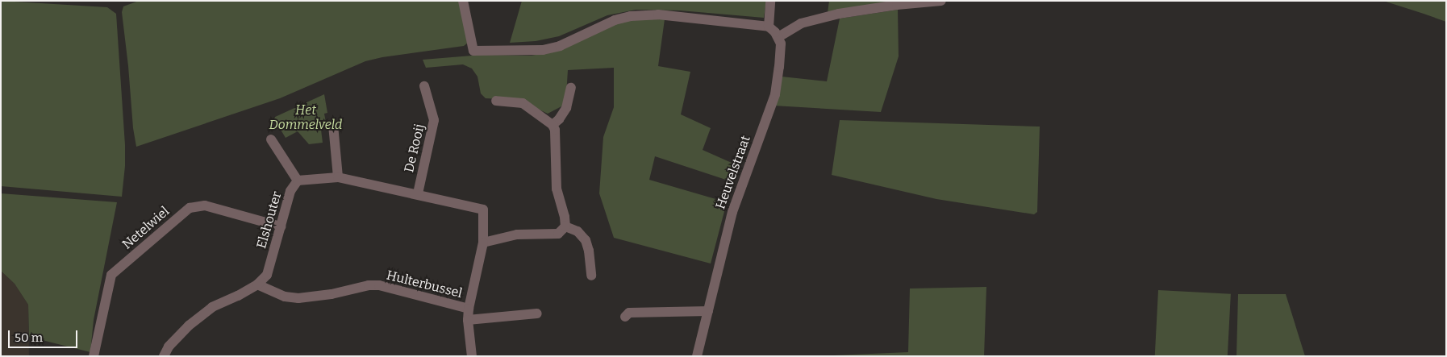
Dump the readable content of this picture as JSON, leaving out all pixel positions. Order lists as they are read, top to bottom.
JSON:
{
  "streets": {
    "street": [
      "De Rooij",
      "Heuvelstraat",
      "Elshouter",
      "Netelwiel",
      "Hulterbussel"
    ]
  },
  "crossings": [
    ["De Rooij", "Elshouter"],
    ["Elshouter", "Netelwiel"],
    ["Elshouter", "Hulterbussel"]
  ],
  "parks": ["Het Dommelveld"],
  "scale_bar": "50 m"
}
